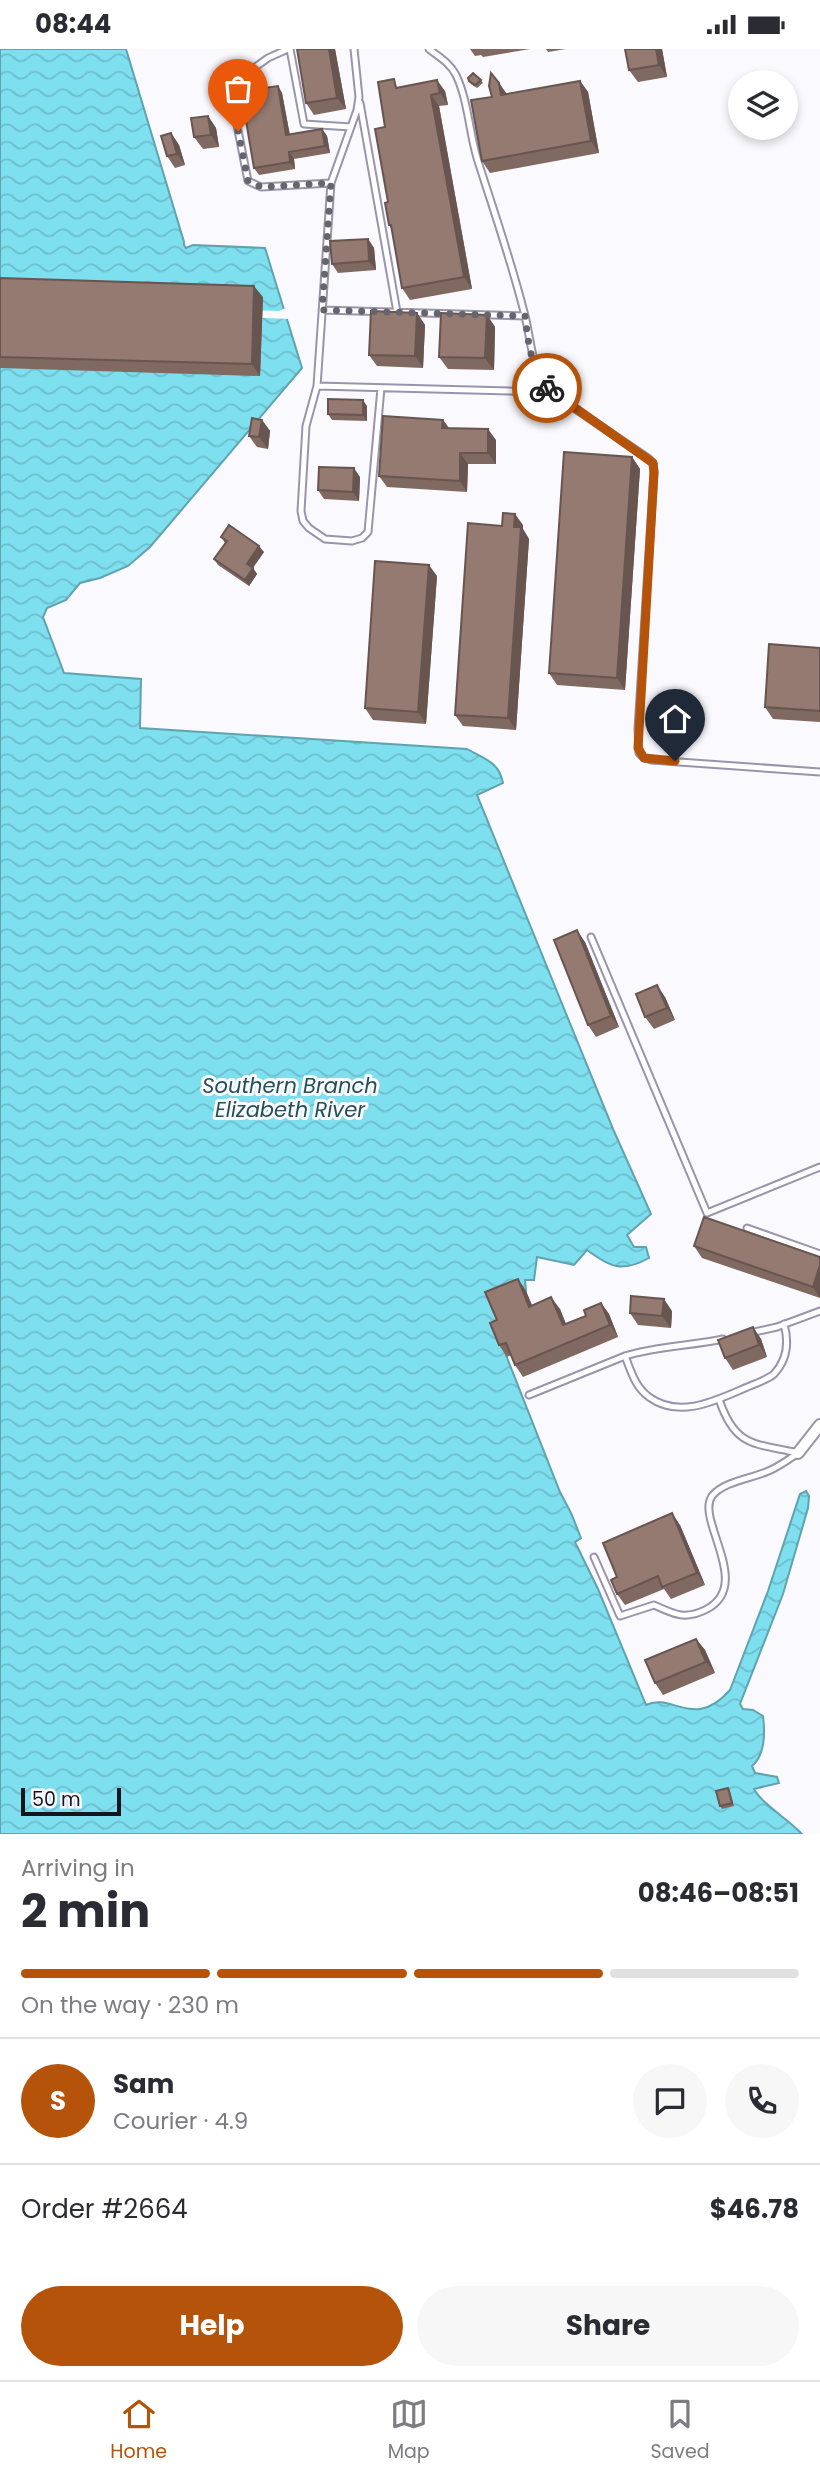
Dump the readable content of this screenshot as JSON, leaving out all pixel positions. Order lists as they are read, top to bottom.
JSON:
{
  "water": ["Southern Branch Elizabeth River"],
  "scale_bar": "50 m",
  "page": {
    "status": "08:44",
    "scale": "50 m",
    "heading": ["2 min", "Arriving in", "08:46–08:51"],
    "panel": [
      "Sam",
      "Courier · 4.9",
      "Order #2664",
      "$46.78"
    ],
    "bar": "On the way · 230 m",
    "round": "S",
    "buttons": ["Help", "Share"],
    "tabs": ["Home", "Map", "Saved"]
  }
}
